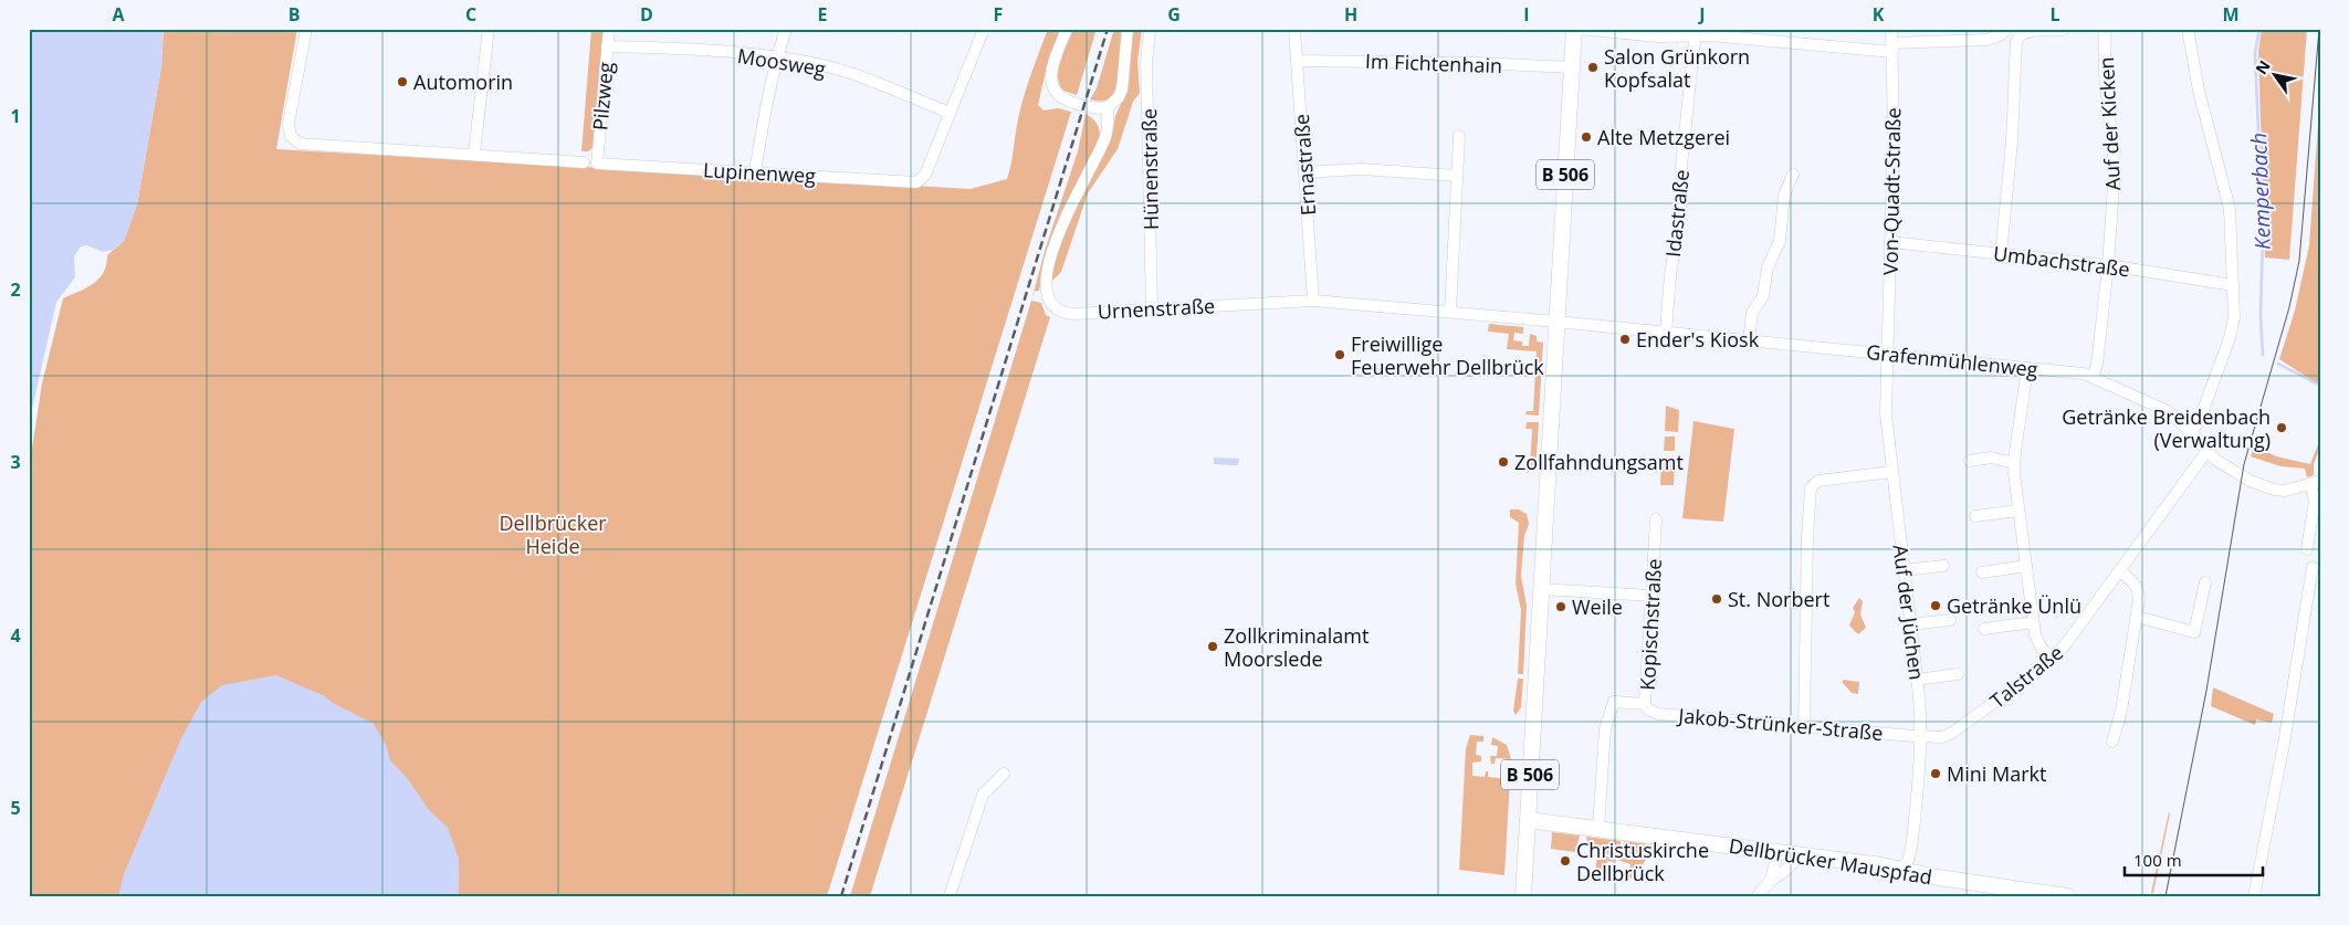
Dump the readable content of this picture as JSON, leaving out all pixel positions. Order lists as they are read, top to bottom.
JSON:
{
  "streets": {
    "main road": ["B 506", "Dellbrücker Mauspfad"],
    "street": [
      "Moosweg",
      "Im Fichtenhain",
      "Pilzweg",
      "Auf der Kicken",
      "Ernastraße",
      "Hünenstraße",
      "Lupinenweg",
      "Von-Quadt-Straße",
      "Idastraße",
      "Umbachstraße",
      "Urnenstraße",
      "Grafenmühlenweg",
      "Auf der Jüchen",
      "Kopischstraße",
      "Talstraße",
      "Jakob-Strünker-Straße"
    ]
  },
  "crossings": [
    ["Moosweg", "Pilzweg"],
    ["Moosweg", "Lupinenweg"],
    ["Im Fichtenhain", "Ernastraße"],
    ["Im Fichtenhain", "B 506"],
    ["Pilzweg", "Lupinenweg"],
    ["Auf der Kicken", "Umbachstraße"],
    ["Auf der Kicken", "Grafenmühlenweg"],
    ["Ernastraße", "Urnenstraße"],
    ["Hünenstraße", "Urnenstraße"],
    ["B 506", "Urnenstraße"],
    ["B 506", "Grafenmühlenweg"],
    ["B 506", "Dellbrücker Mauspfad"],
    ["Von-Quadt-Straße", "Umbachstraße"],
    ["Von-Quadt-Straße", "Grafenmühlenweg"],
    ["Von-Quadt-Straße", "Auf der Jüchen"],
    ["Idastraße", "Grafenmühlenweg"],
    ["Urnenstraße", "Grafenmühlenweg"],
    ["Grafenmühlenweg", "Auf der Jüchen"],
    ["Grafenmühlenweg", "Talstraße"],
    ["Auf der Jüchen", "Talstraße"],
    ["Auf der Jüchen", "Jakob-Strünker-Straße"],
    ["Auf der Jüchen", "Dellbrücker Mauspfad"],
    ["Kopischstraße", "Jakob-Strünker-Straße"],
    ["Kopischstraße", "Dellbrücker Mauspfad"],
    ["Talstraße", "Jakob-Strünker-Straße"]
  ],
  "water": ["Kemperbach"],
  "parks": ["Dellbrücker Heide"],
  "places": [
    "Salon Grünkorn Kopfsalat",
    "Automorin",
    "Alte Metzgerei",
    "Ender's Kiosk",
    "Freiwillige Feuerwehr Dellbrück",
    "Getränke Breidenbach (Verwaltung)",
    "Zollfahndungsamt",
    "St. Norbert",
    "Getränke Ünlü",
    "Weile",
    "Zollkriminalamt Moorslede",
    "Mini Markt",
    "Christuskirche Dellbrück"
  ],
  "scale_bar": "100 m",
  "north": "top left",
  "grid": {
    "columns": [
      "A",
      "B",
      "C",
      "D",
      "E",
      "F",
      "G",
      "H",
      "I",
      "J",
      "K",
      "L",
      "M"
    ],
    "rows": [
      "1",
      "2",
      "3",
      "4",
      "5"
    ]
  }
}
